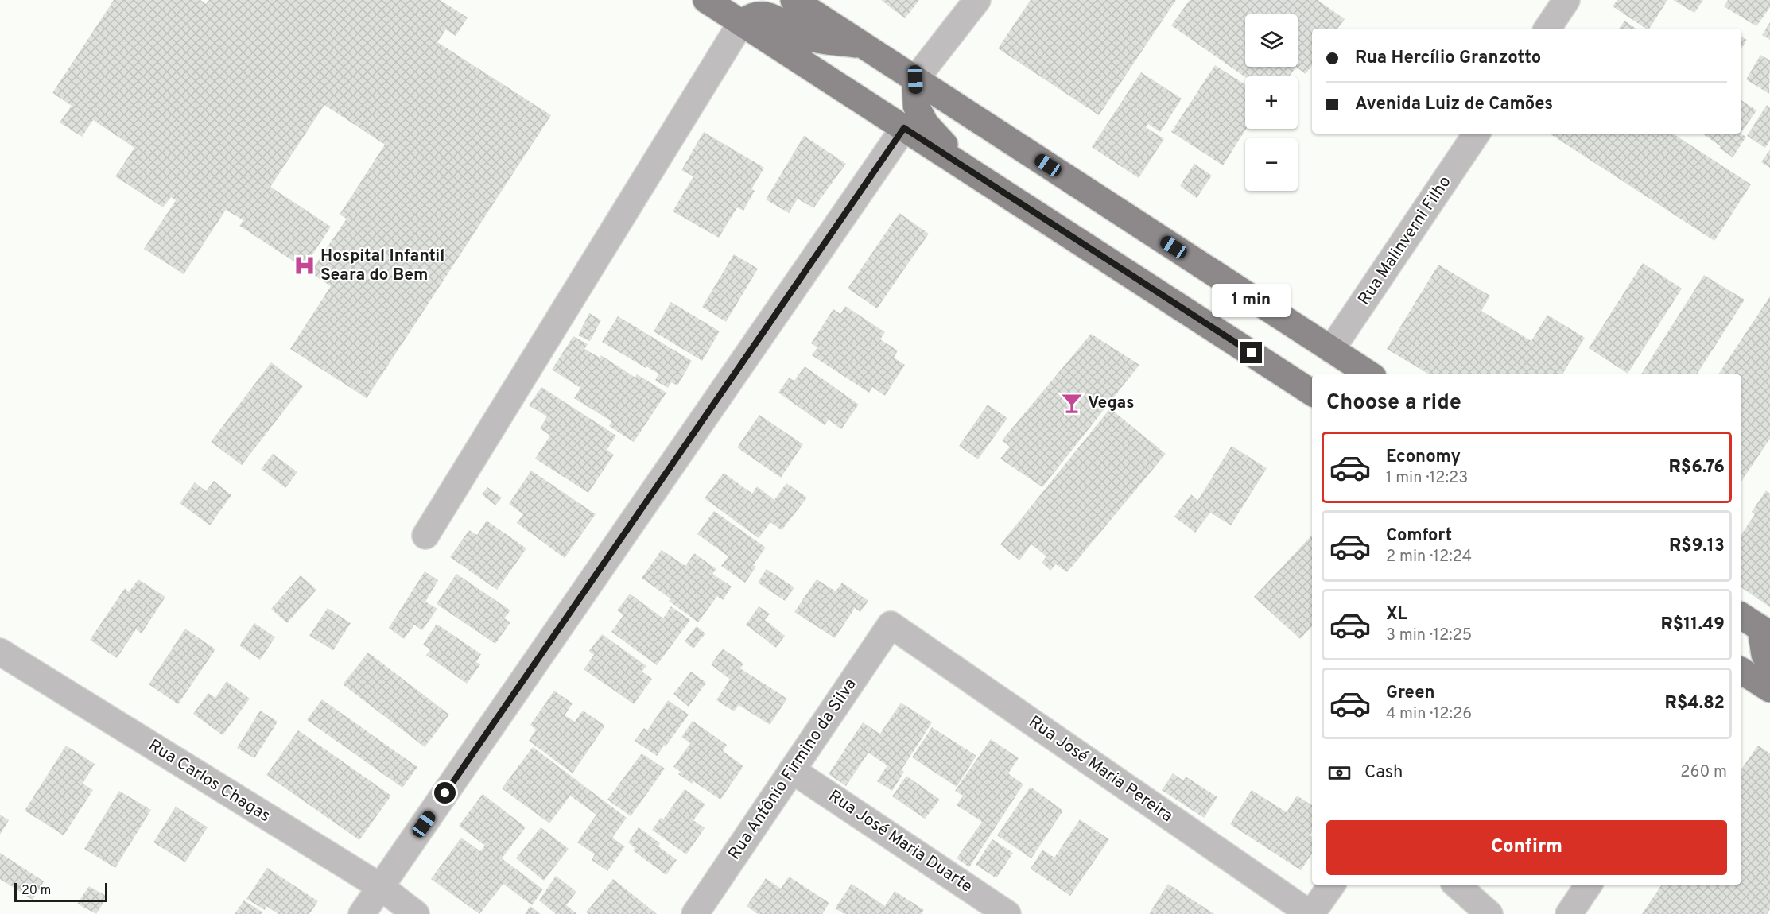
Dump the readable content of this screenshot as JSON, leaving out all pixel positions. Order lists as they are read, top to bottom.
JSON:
{
  "streets": {
    "street": [
      "Rua Malinverni Filho",
      "Rua Antônio Firmino da Silva",
      "Rua José Maria Pereira",
      "Rua Carlos Chagas",
      "Rua José Maria Duarte"
    ]
  },
  "crossings": [
    ["Rua Antônio Firmino da Silva", "Rua José Maria Pereira"],
    ["Rua Antônio Firmino da Silva", "Rua José Maria Duarte"]
  ],
  "places": {
    "hospital": ["Hospital Infantil Seara do Bem"],
    "bar": ["Vegas"]
  },
  "scale_bar": "20 m",
  "page": {
    "map_buttons": ["+", "−"],
    "banner": ["Rua Hercílio Granzotto", "Avenida Luiz de Camões"],
    "bubble": "1 min",
    "heading": "Choose a ride",
    "list": [
      {
        "name": "Economy",
        "note": "1 min · 12:23",
        "value": "R$6.76"
      },
      {
        "name": "Comfort",
        "note": "2 min · 12:24",
        "value": "R$9.13"
      },
      {
        "name": "XL",
        "note": "3 min · 12:25",
        "value": "R$11.49"
      },
      {
        "name": "Green",
        "note": "4 min · 12:26",
        "value": "R$4.82"
      }
    ],
    "pay": ["Cash", "260 m"],
    "buttons": "Confirm",
    "scale": "20 m"
  }
}
